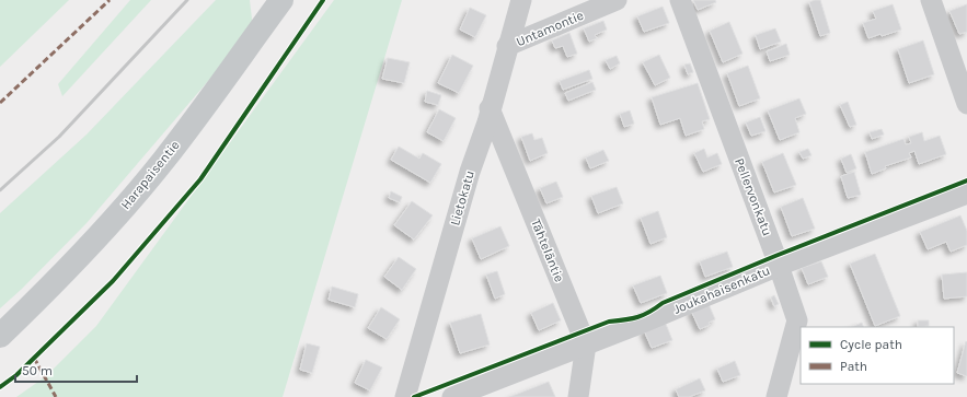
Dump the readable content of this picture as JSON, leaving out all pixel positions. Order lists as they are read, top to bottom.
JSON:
{
  "streets": {
    "main road": ["Harapaisentie"],
    "street": [
      "Untamontie",
      "Pellervonkatu",
      "Lietokatu",
      "Tähteläntie",
      "Joukahaisenkatu"
    ]
  },
  "crossings": [
    ["Untamontie", "Lietokatu"],
    ["Pellervonkatu", "Joukahaisenkatu"],
    ["Lietokatu", "Tähteläntie"],
    ["Tähteläntie", "Joukahaisenkatu"]
  ],
  "legend": ["Cycle path", "Path"],
  "scale_bar": "50 m"
}
